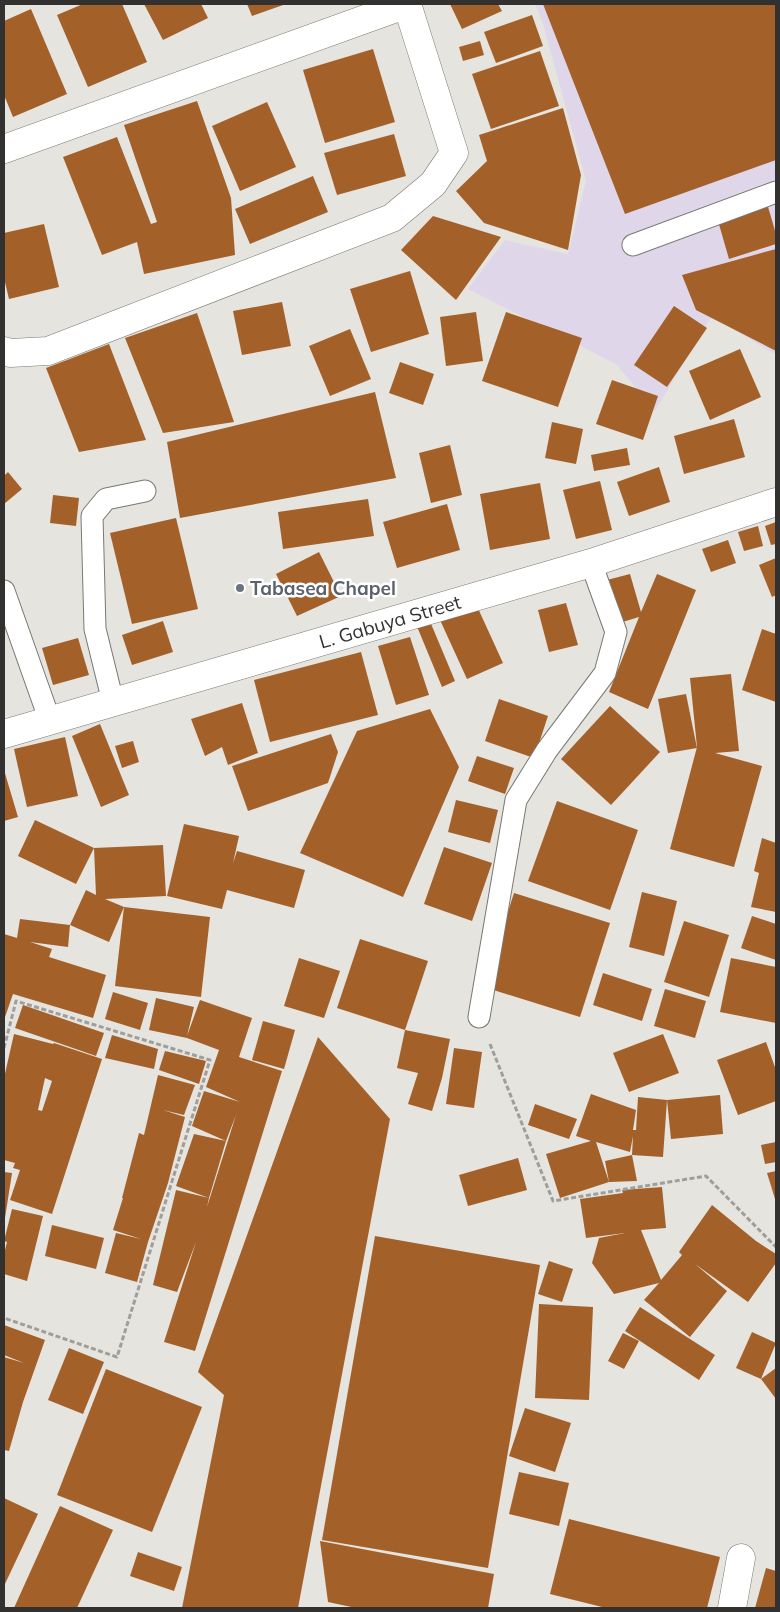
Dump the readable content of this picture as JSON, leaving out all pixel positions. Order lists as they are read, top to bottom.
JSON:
{
  "streets": {
    "street": ["L. Gabuya Street"]
  },
  "places": ["Tabasea Chapel"]
}
